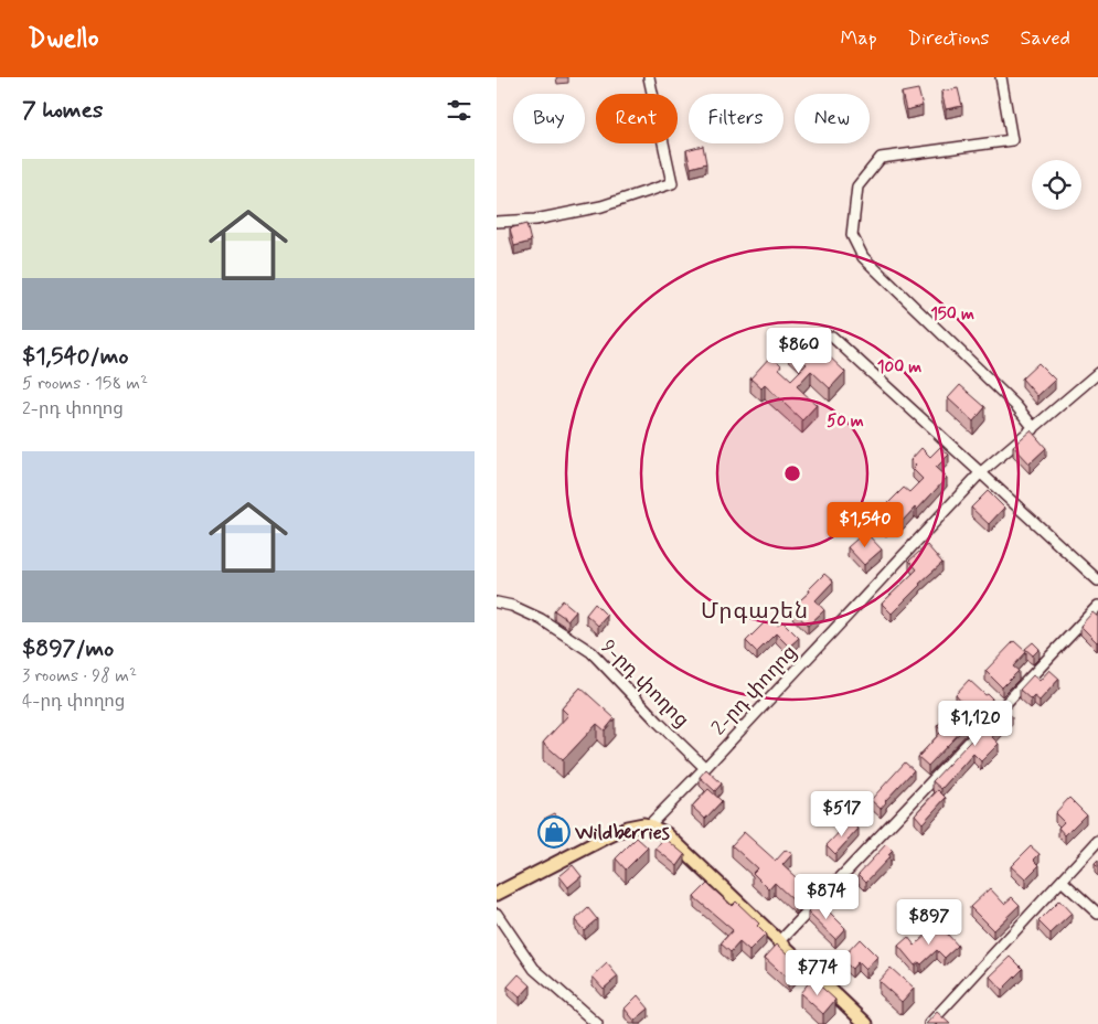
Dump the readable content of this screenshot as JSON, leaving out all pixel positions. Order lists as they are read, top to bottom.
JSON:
{
  "streets": {
    "street": ["9-րդ փողոց", "2-րդ փողոց"]
  },
  "crossings": [
    ["9-րդ փողոց", "2-րդ փողոց"]
  ],
  "districts": ["Մրգաշեն"],
  "places": {
    "shop": ["Wildberries"]
  },
  "page": {
    "header": "Dwello",
    "nav": ["Map", "Directions", "Saved"],
    "heading": "7 homes",
    "chip": [
      "Buy",
      "Rent",
      "Filters",
      "New"
    ],
    "list": [
      {
        "name": "$1,540/mo",
        "note": "5 rooms · 158 m² · 2-րդ փողոց"
      },
      {
        "name": "$897/mo",
        "note": "3 rooms · 98 m² · 4-րդ փողոց"
      }
    ],
    "price": [
      "$860",
      "$1,540",
      "$1,120",
      "$517",
      "$874",
      "$897",
      "$774"
    ]
  },
  "rings": ["150 m", "100 m", "50 m"]
}
